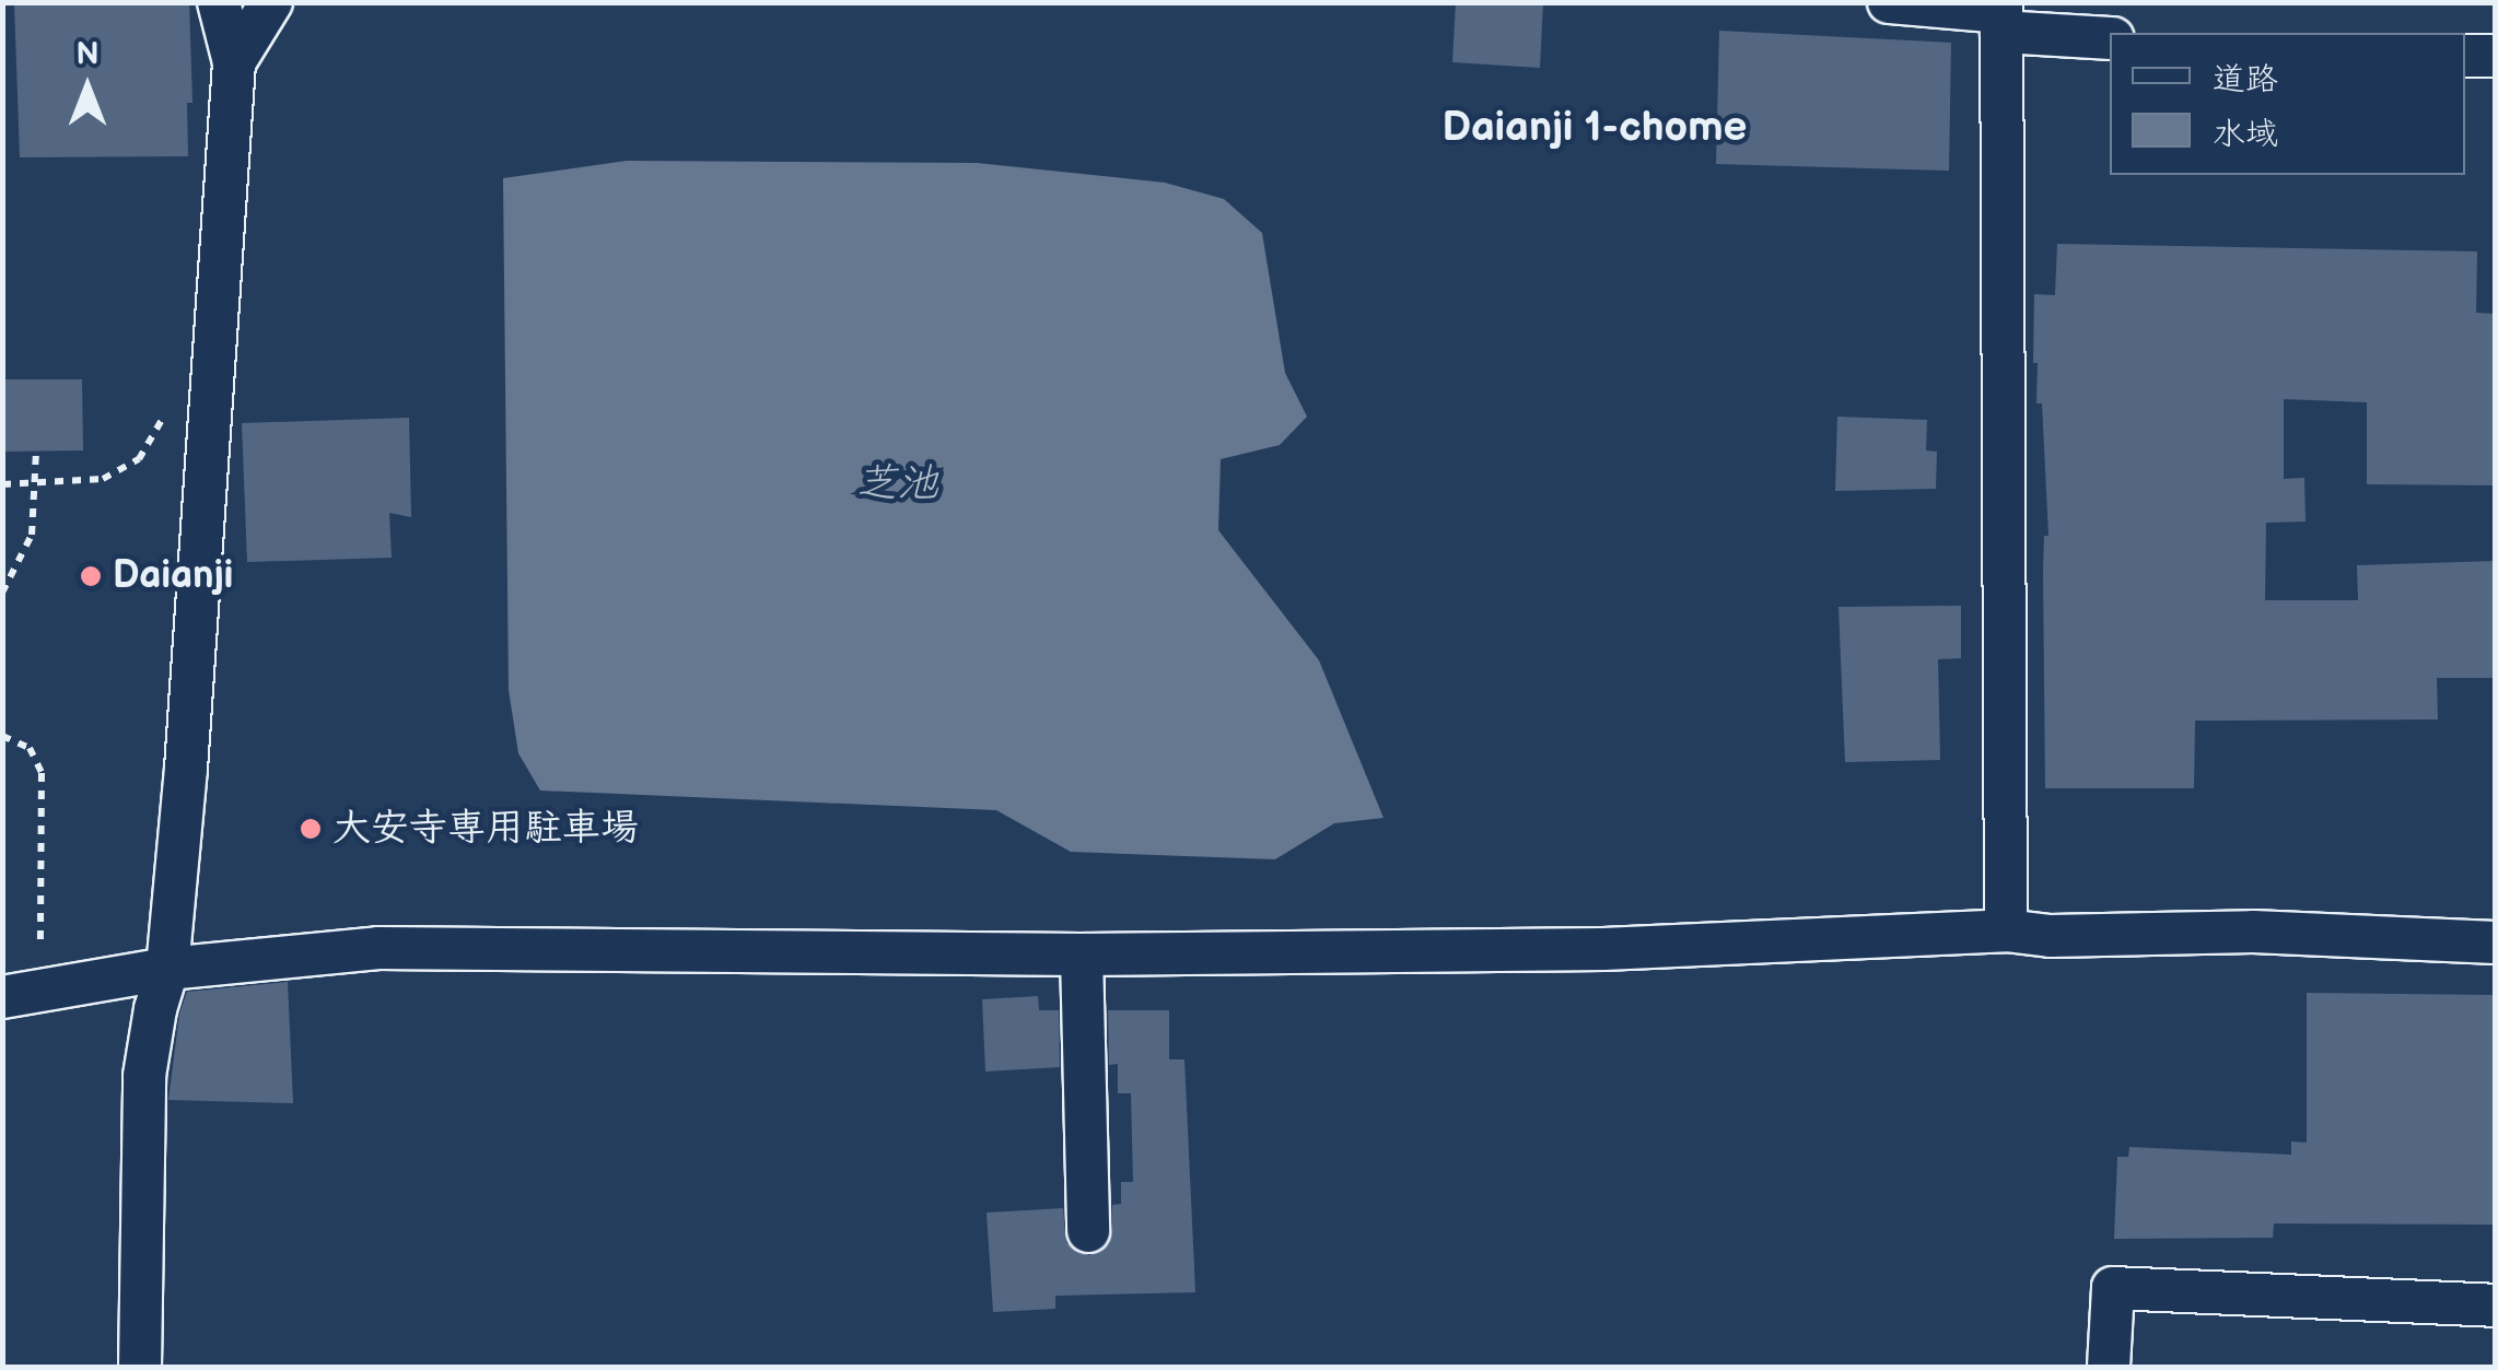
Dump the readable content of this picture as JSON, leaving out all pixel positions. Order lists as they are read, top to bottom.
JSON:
{
  "districts": ["Daianji 1-chome"],
  "water": ["芝池"],
  "places": ["Daianji", "大安寺専用駐車場"],
  "legend": ["道路", "水域"],
  "north": "top"
}
